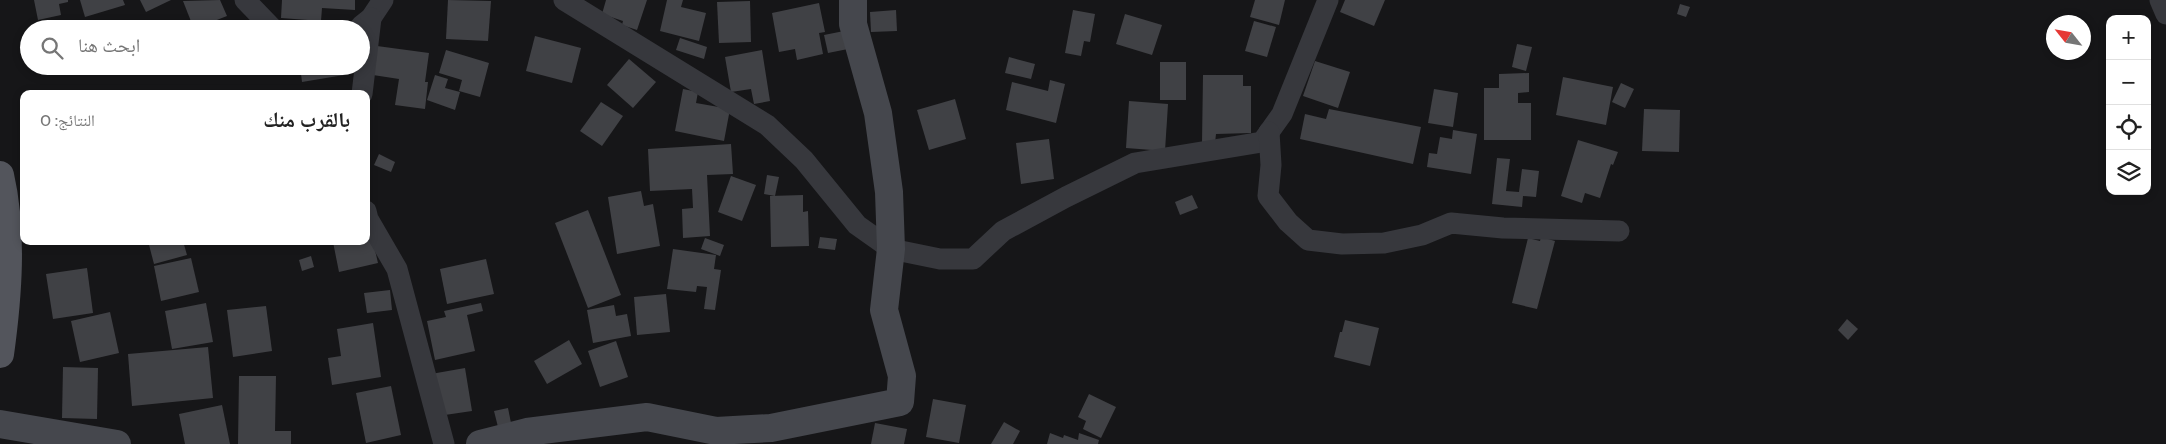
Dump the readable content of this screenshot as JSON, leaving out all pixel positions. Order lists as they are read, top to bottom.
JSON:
{
  "north": "top left",
  "page": {
    "map_buttons": ["+", "−"],
    "search": "ابحث هنا",
    "heading": ["بالقرب منك", "النتائج: 0"]
  }
}
